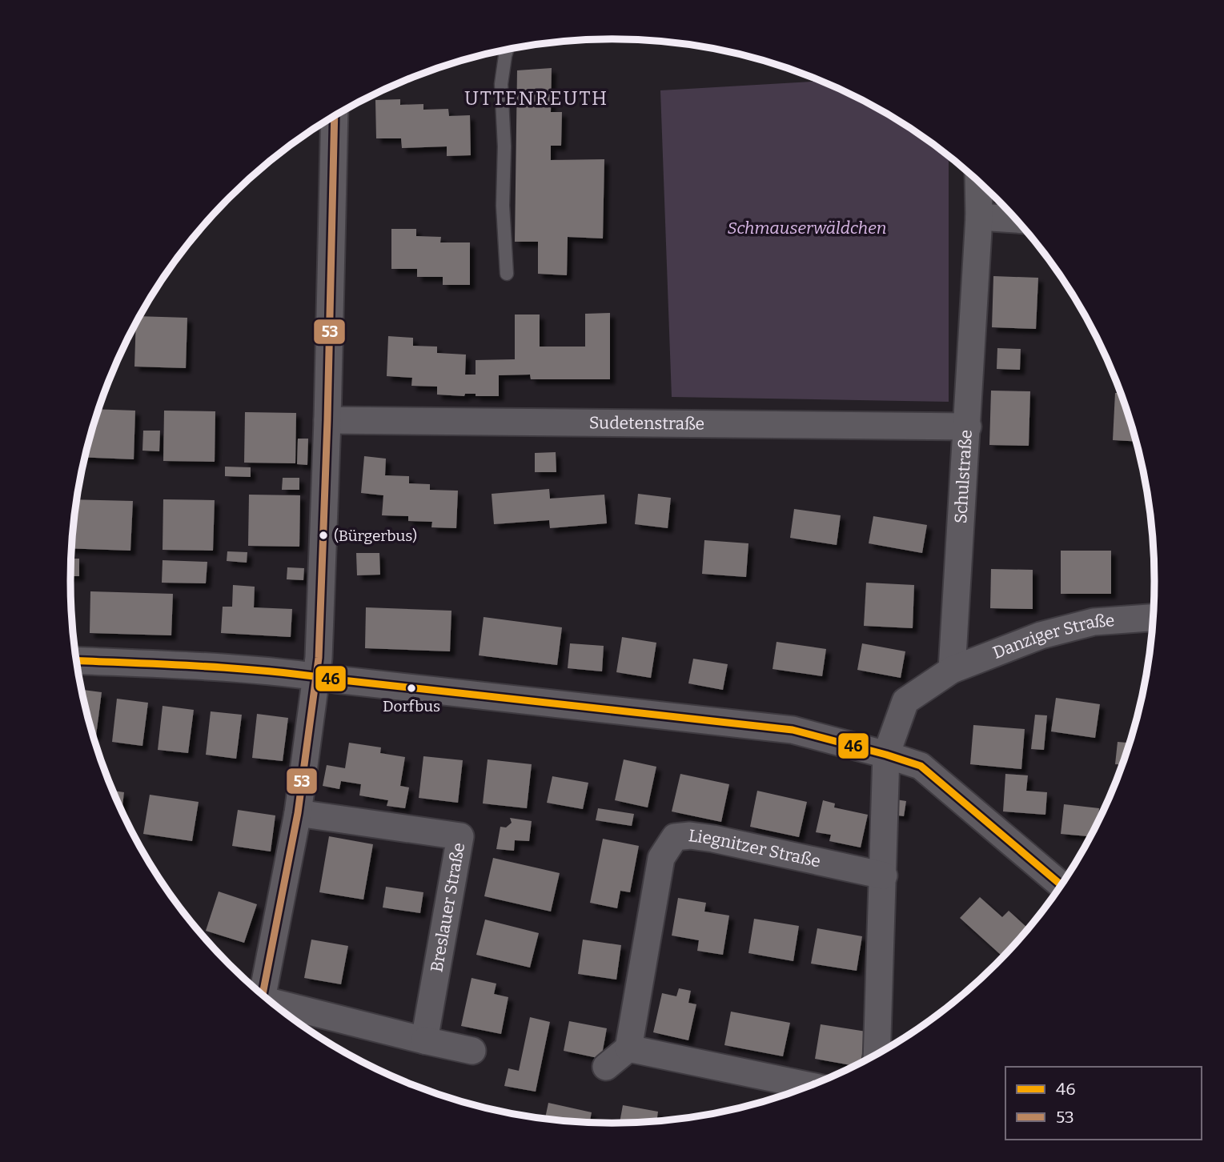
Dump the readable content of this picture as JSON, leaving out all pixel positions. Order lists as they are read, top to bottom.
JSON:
{
  "streets": {
    "street": [
      "Sudetenstraße",
      "Schulstraße",
      "Danziger Straße",
      "Liegnitzer Straße",
      "Breslauer Straße"
    ]
  },
  "crossings": [
    ["Sudetenstraße", "Schulstraße"],
    ["Schulstraße", "Danziger Straße"]
  ],
  "districts": ["UTTENREUTH"],
  "parks": ["Schmauserwäldchen"],
  "places": ["(Bürgerbus)", "Dorfbus"],
  "lines": ["transit line 53", "transit line 46"],
  "legend": ["46", "53"]
}
